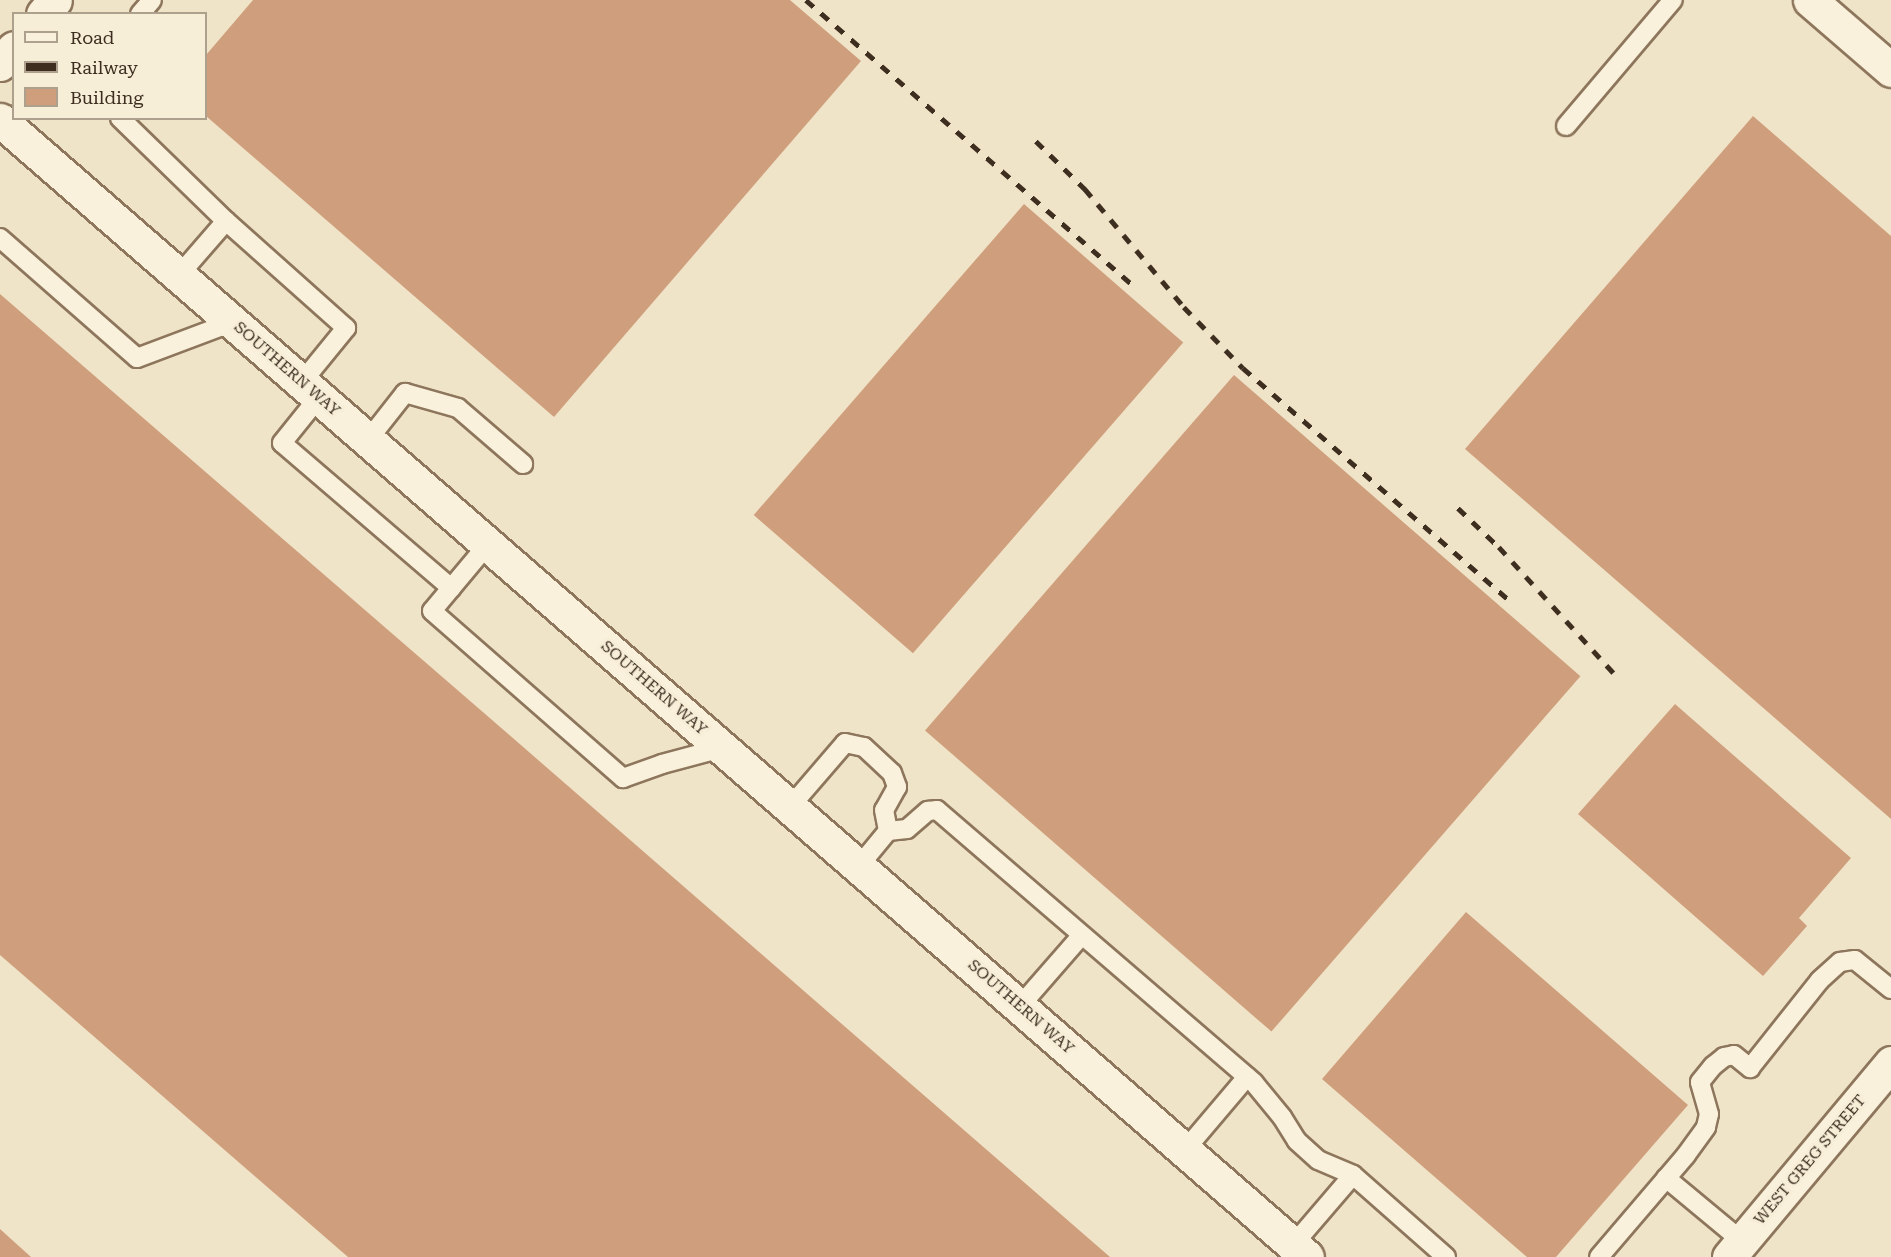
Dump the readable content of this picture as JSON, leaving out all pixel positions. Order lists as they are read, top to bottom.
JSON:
{
  "streets": {
    "street": ["SOUTHERN WAY", "WEST GREG STREET"]
  },
  "legend": ["Road", "Railway", "Building"]
}
